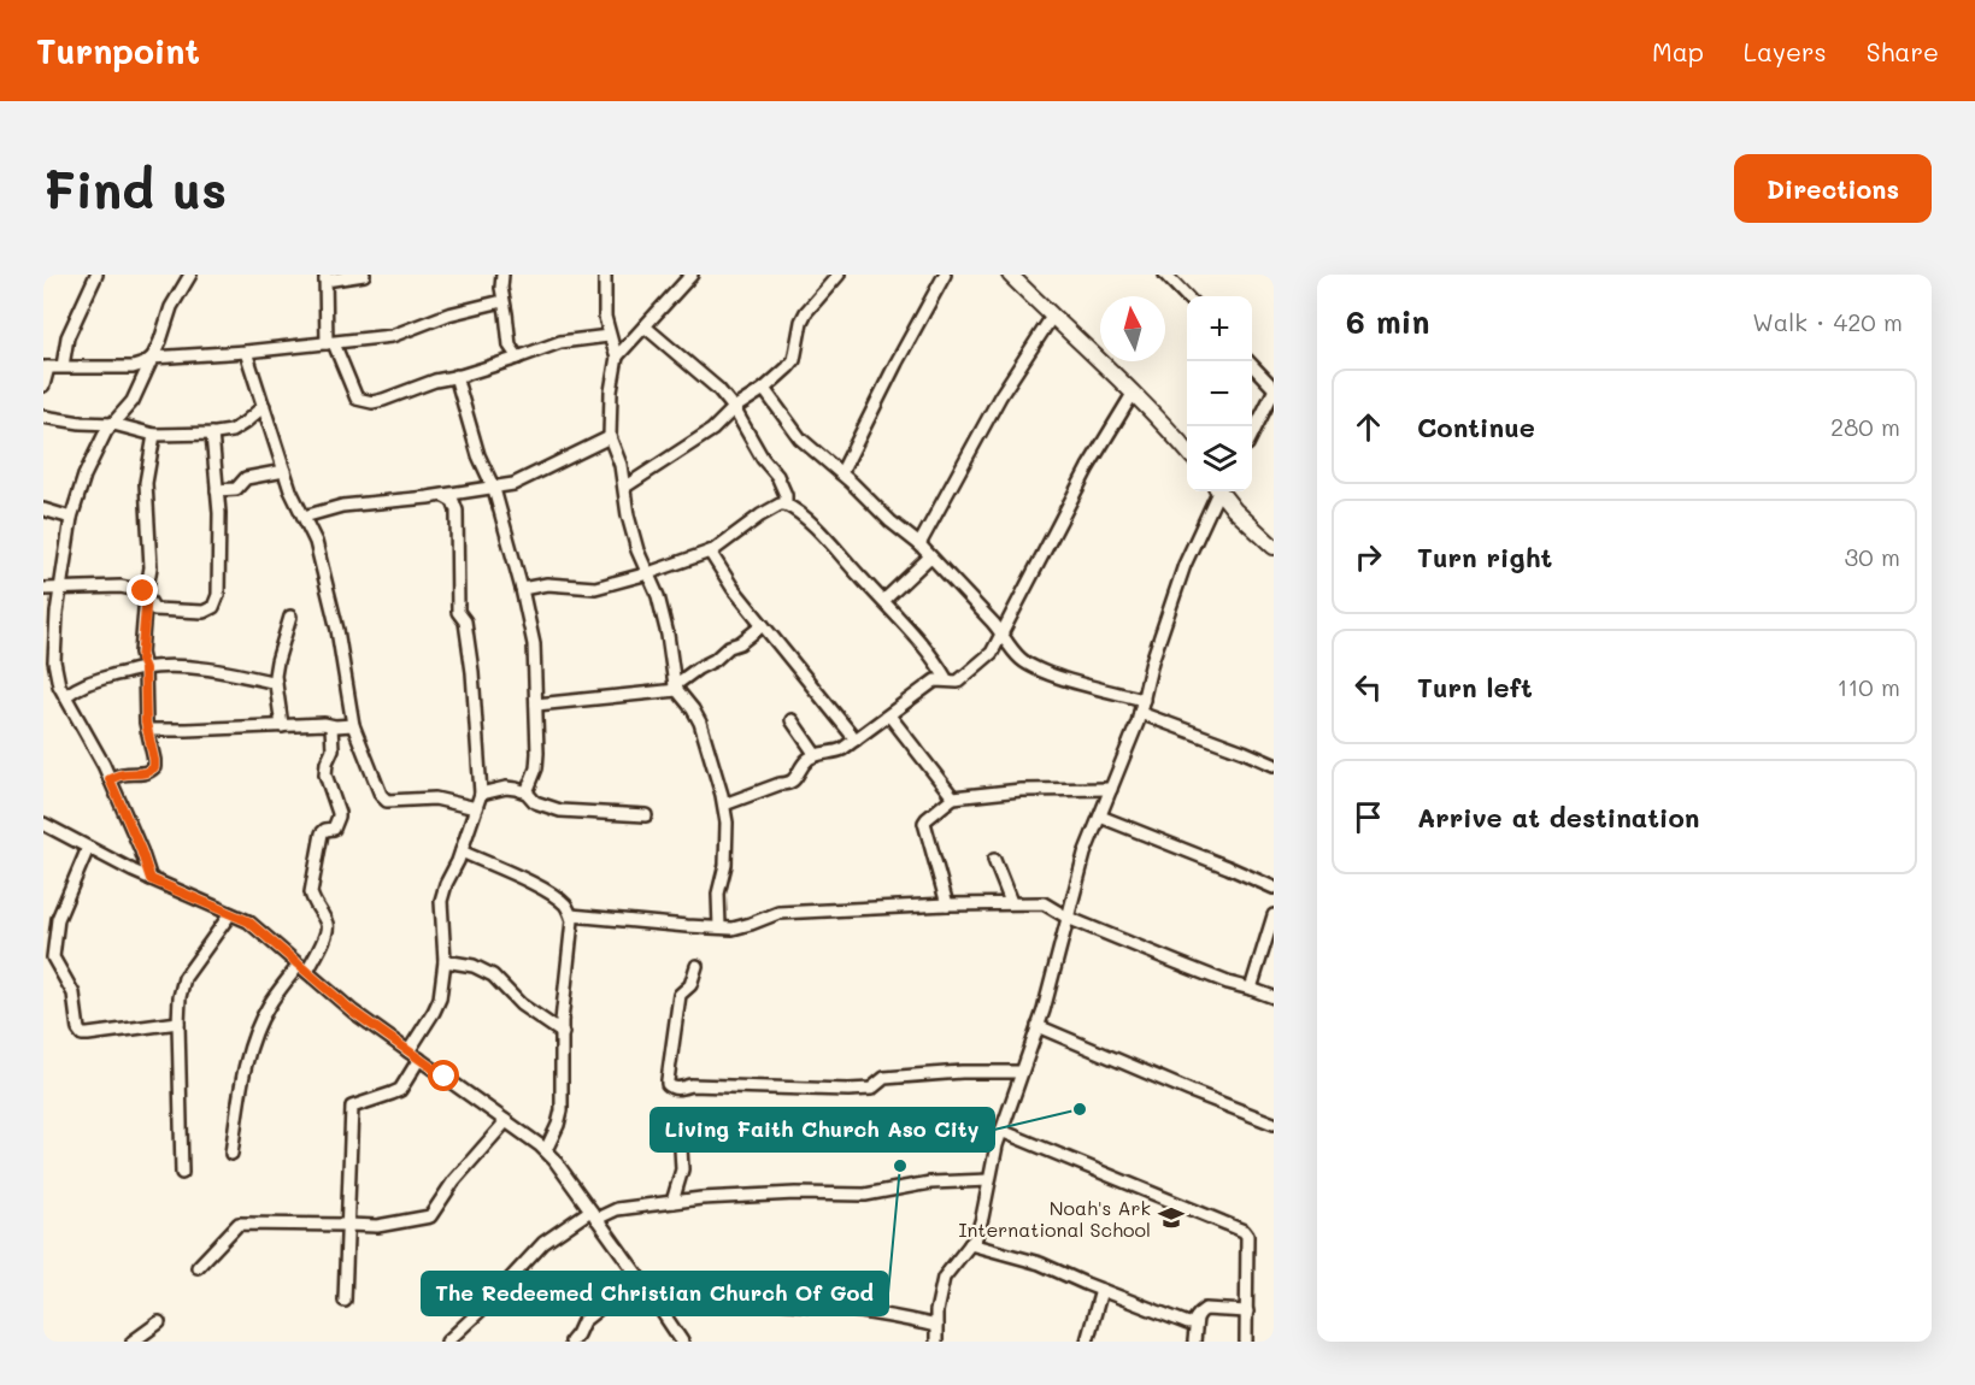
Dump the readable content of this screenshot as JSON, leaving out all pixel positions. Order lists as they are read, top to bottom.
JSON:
{
  "places": {
    "other": ["Living Faith Church Aso City", "The Redeemed Christian Church Of God"],
    "school or university": ["Noah's Ark International School"]
  },
  "north": "top",
  "page": {
    "header": "Turnpoint",
    "nav": ["Map", "Layers", "Share"],
    "buttons": "Directions",
    "title": "Find us",
    "heading": ["6 min", "Walk · 420 m"],
    "map_buttons": ["+", "−"],
    "list": [
      ["Continue", "280 m"],
      ["Turn right", "30 m"],
      ["Turn left", "110 m"],
      "Arrive at destination"
    ]
  }
}
